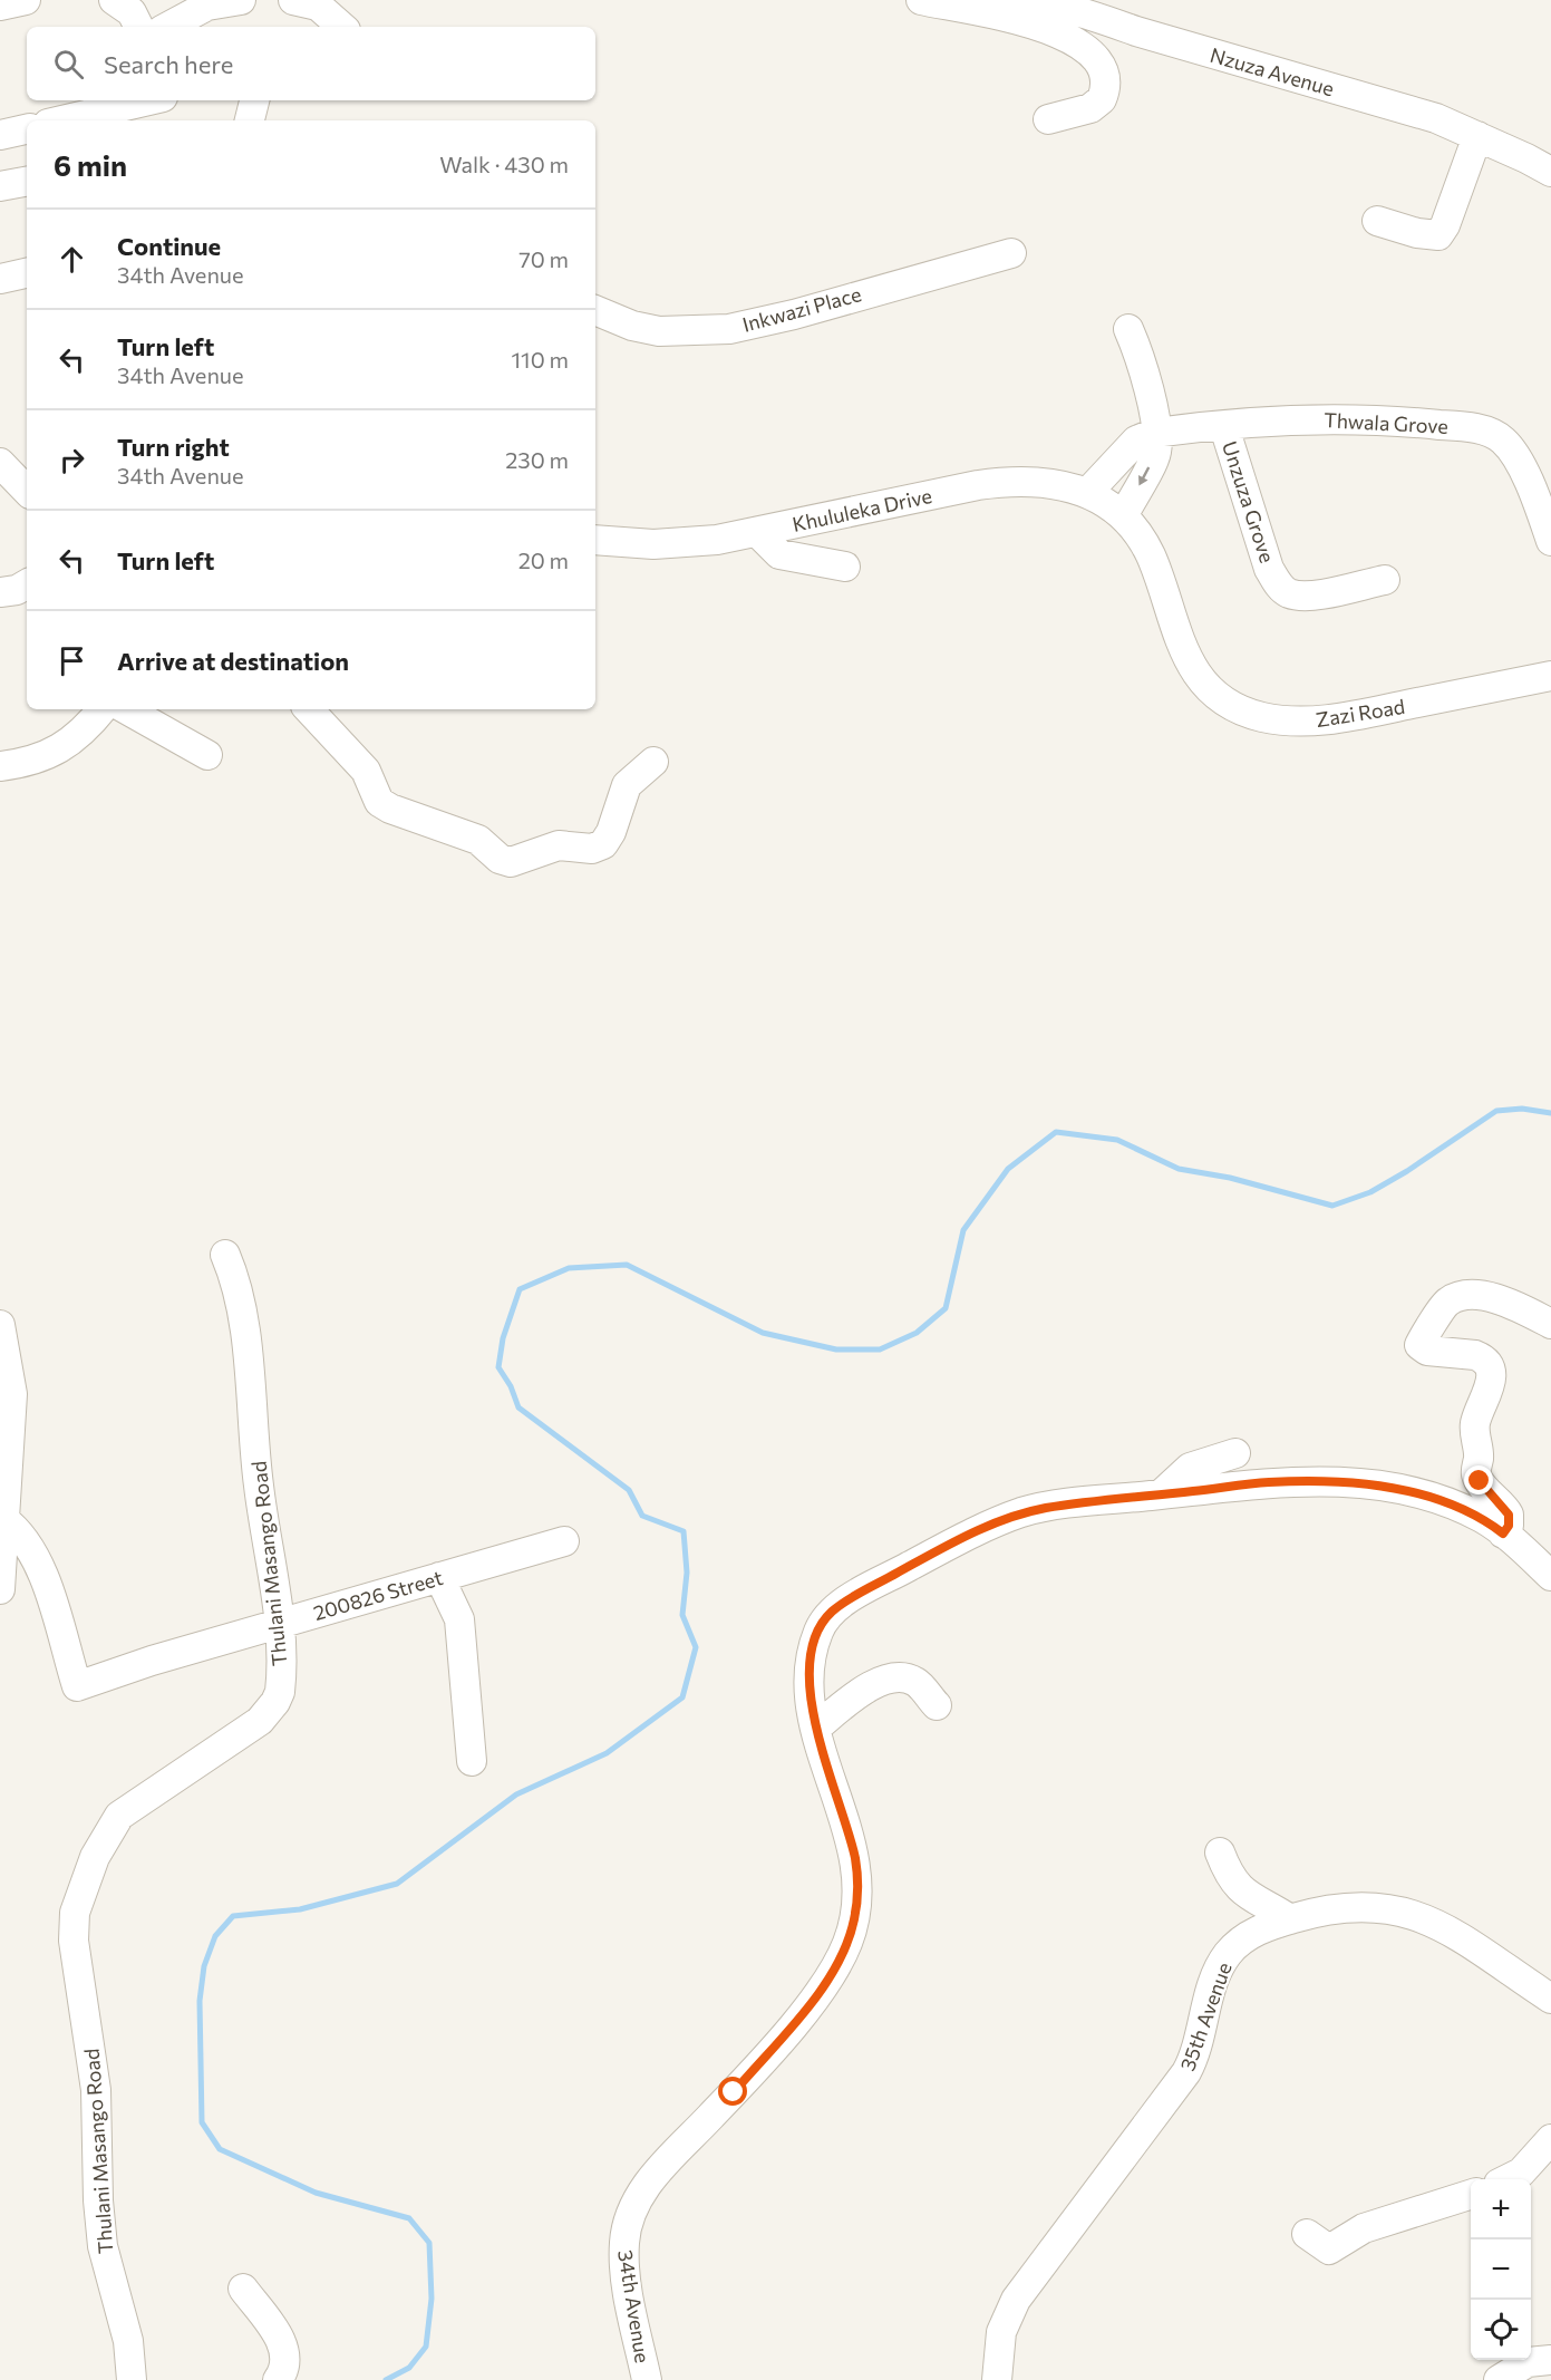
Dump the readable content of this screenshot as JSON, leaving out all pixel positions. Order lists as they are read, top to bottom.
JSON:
{
  "streets": {
    "street": [
      "Nzuza Avenue",
      "Inkwazi Place",
      "Thwala Grove",
      "Unzuza Grove",
      "Khululeka Drive",
      "Zazi Road",
      "Thulani Masango Road",
      "200826 Street",
      "35th Avenue",
      "34th Avenue"
    ]
  },
  "crossings": [
    ["Thwala Grove", "Unzuza Grove"],
    ["Thwala Grove", "Khululeka Drive"],
    ["Khululeka Drive", "Zazi Road"],
    ["Thulani Masango Road", "200826 Street"]
  ],
  "page": {
    "search": "Search here",
    "heading": ["6 min", "Walk · 430 m"],
    "list": [
      ["Continue", "34th Avenue", "70 m"],
      ["Turn left", "34th Avenue", "110 m"],
      ["Turn right", "34th Avenue", "230 m"],
      ["Turn left", "20 m"],
      "Arrive at destination"
    ],
    "map_buttons": ["+", "−"]
  }
}
